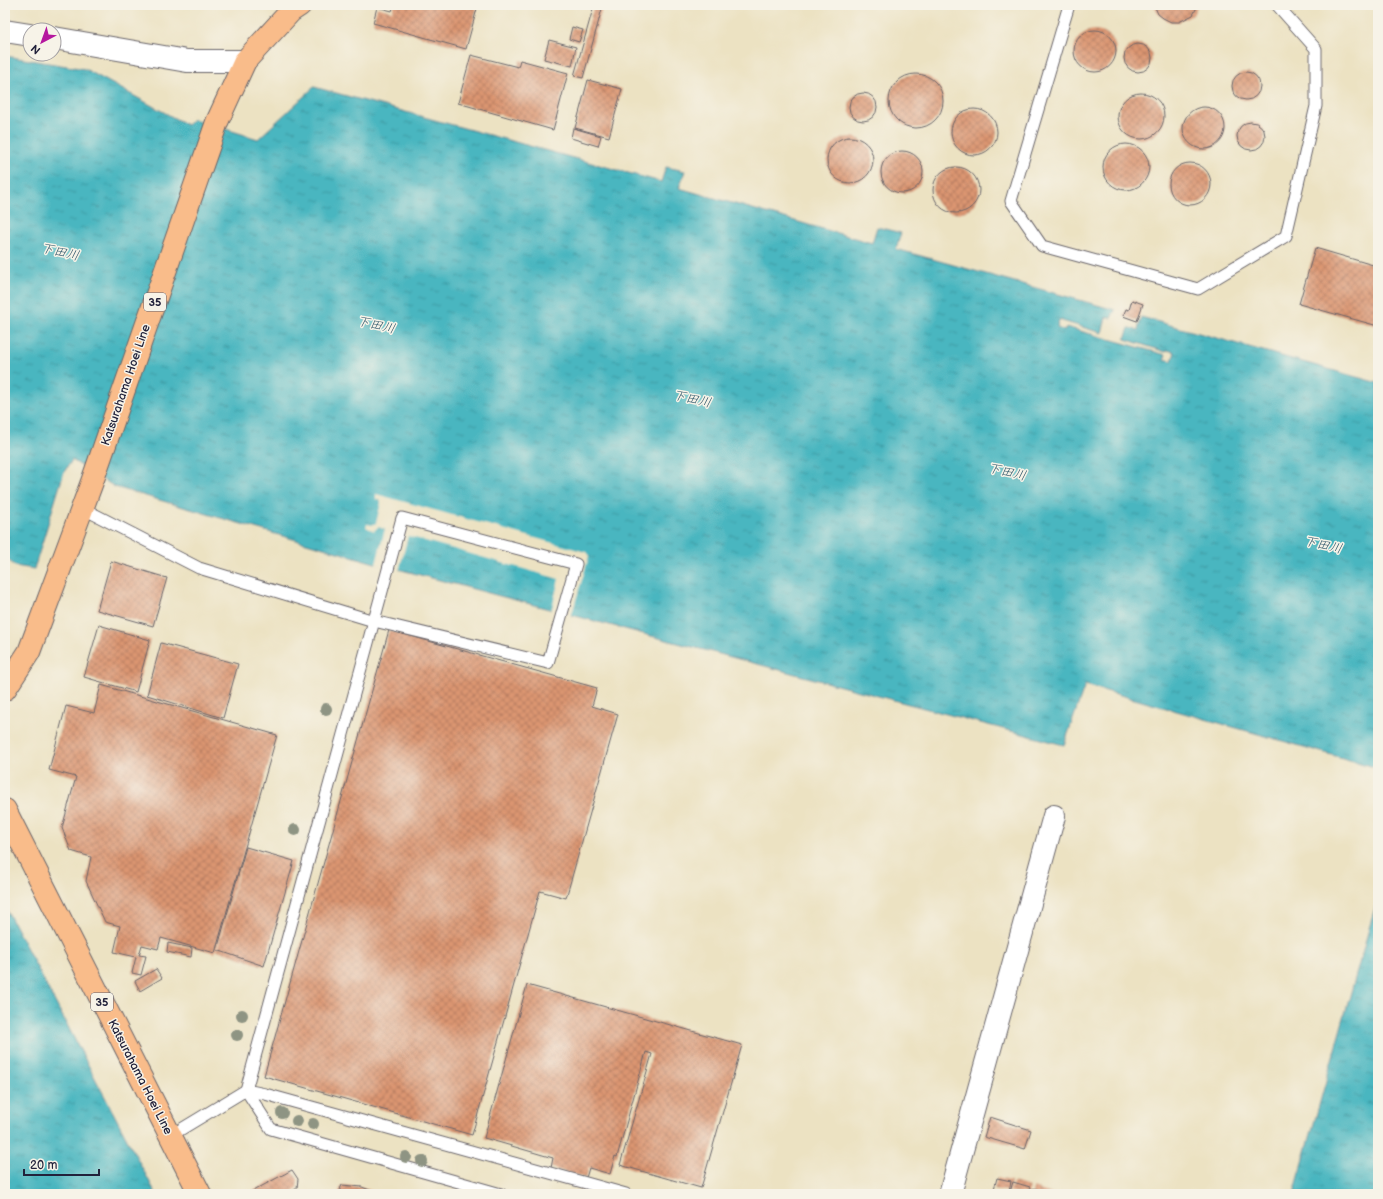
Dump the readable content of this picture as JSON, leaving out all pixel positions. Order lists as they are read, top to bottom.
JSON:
{
  "streets": {
    "main road": ["35", "Katsurahama Hoei Line"]
  },
  "water": ["下田川"],
  "scale_bar": "20 m",
  "north": "bottom left"
}
